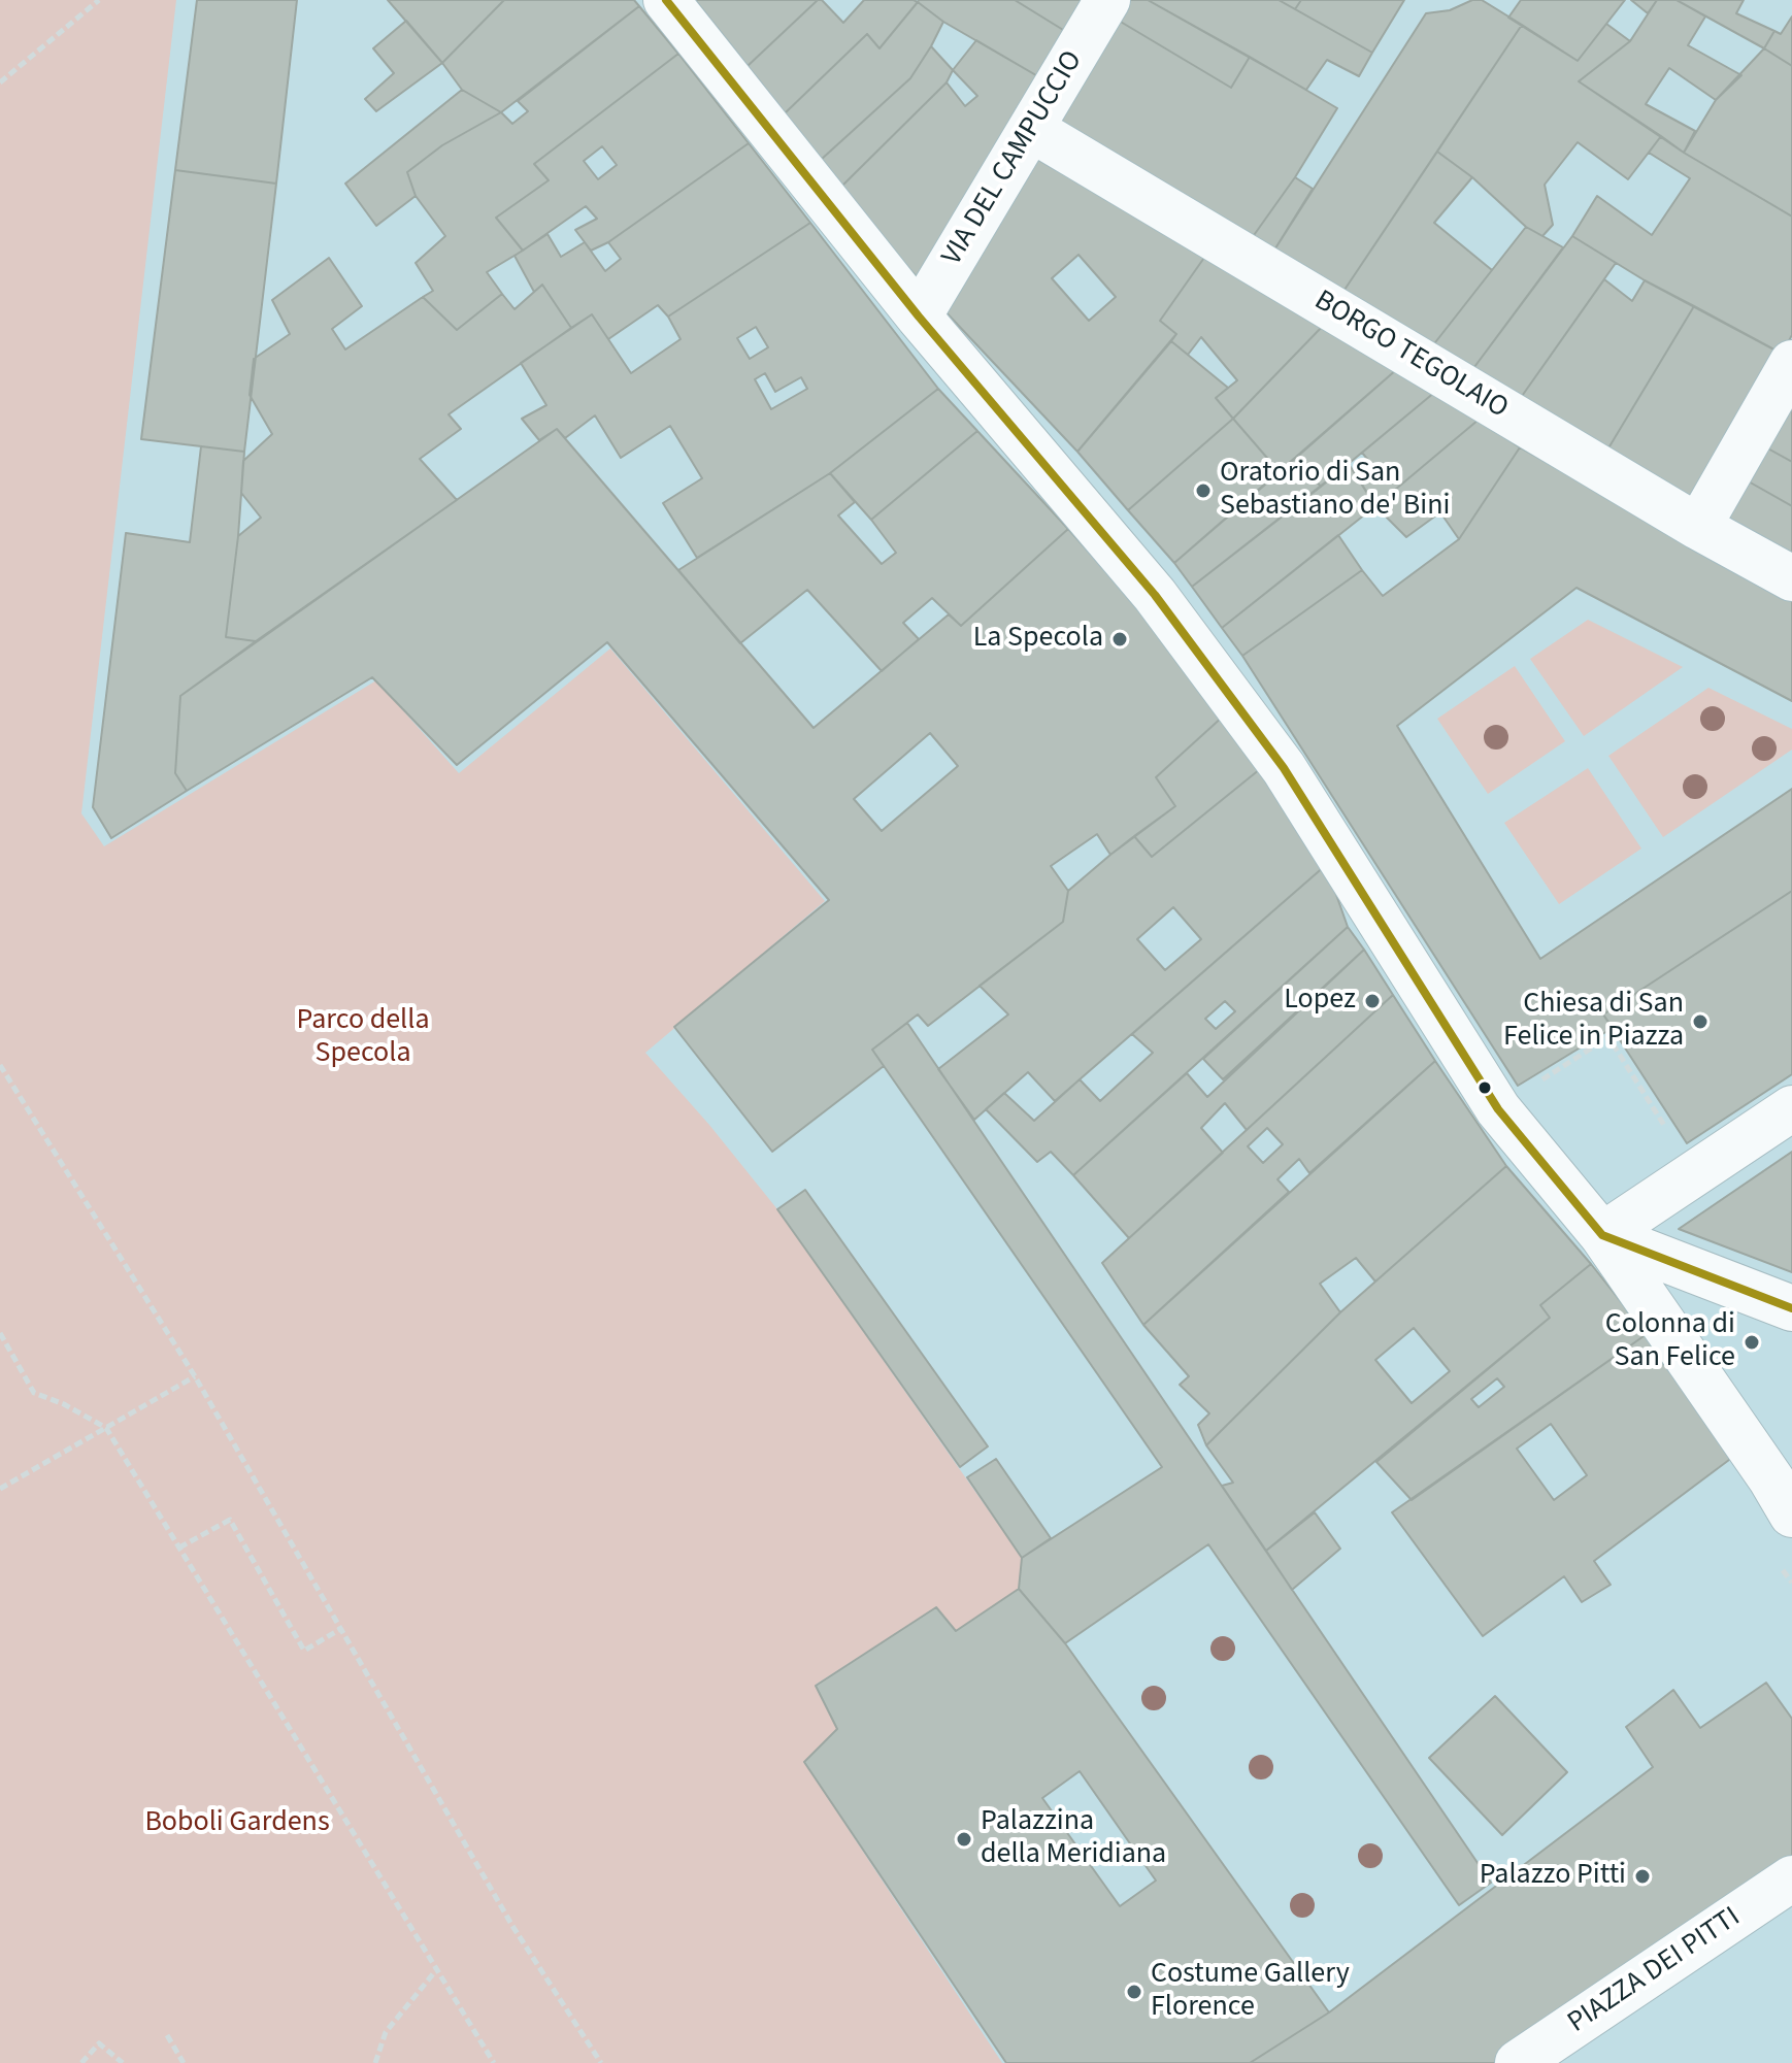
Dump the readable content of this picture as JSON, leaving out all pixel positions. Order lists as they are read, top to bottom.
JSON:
{
  "streets": {
    "street": ["VIA DEL CAMPUCCIO", "BORGO TEGOLAIO", "PIAZZA DEI PITTI"]
  },
  "crossings": [
    ["VIA DEL CAMPUCCIO", "BORGO TEGOLAIO"]
  ],
  "parks": ["Parco della Specola", "Boboli Gardens"],
  "places": [
    "Oratorio di San Sebastiano de' Bini",
    "La Specola",
    "Lopez",
    "Chiesa di San Felice in Piazza",
    "Colonna di San Felice",
    "Palazzina della Meridiana",
    "Palazzo Pitti",
    "Costume Gallery Florence"
  ]
}
